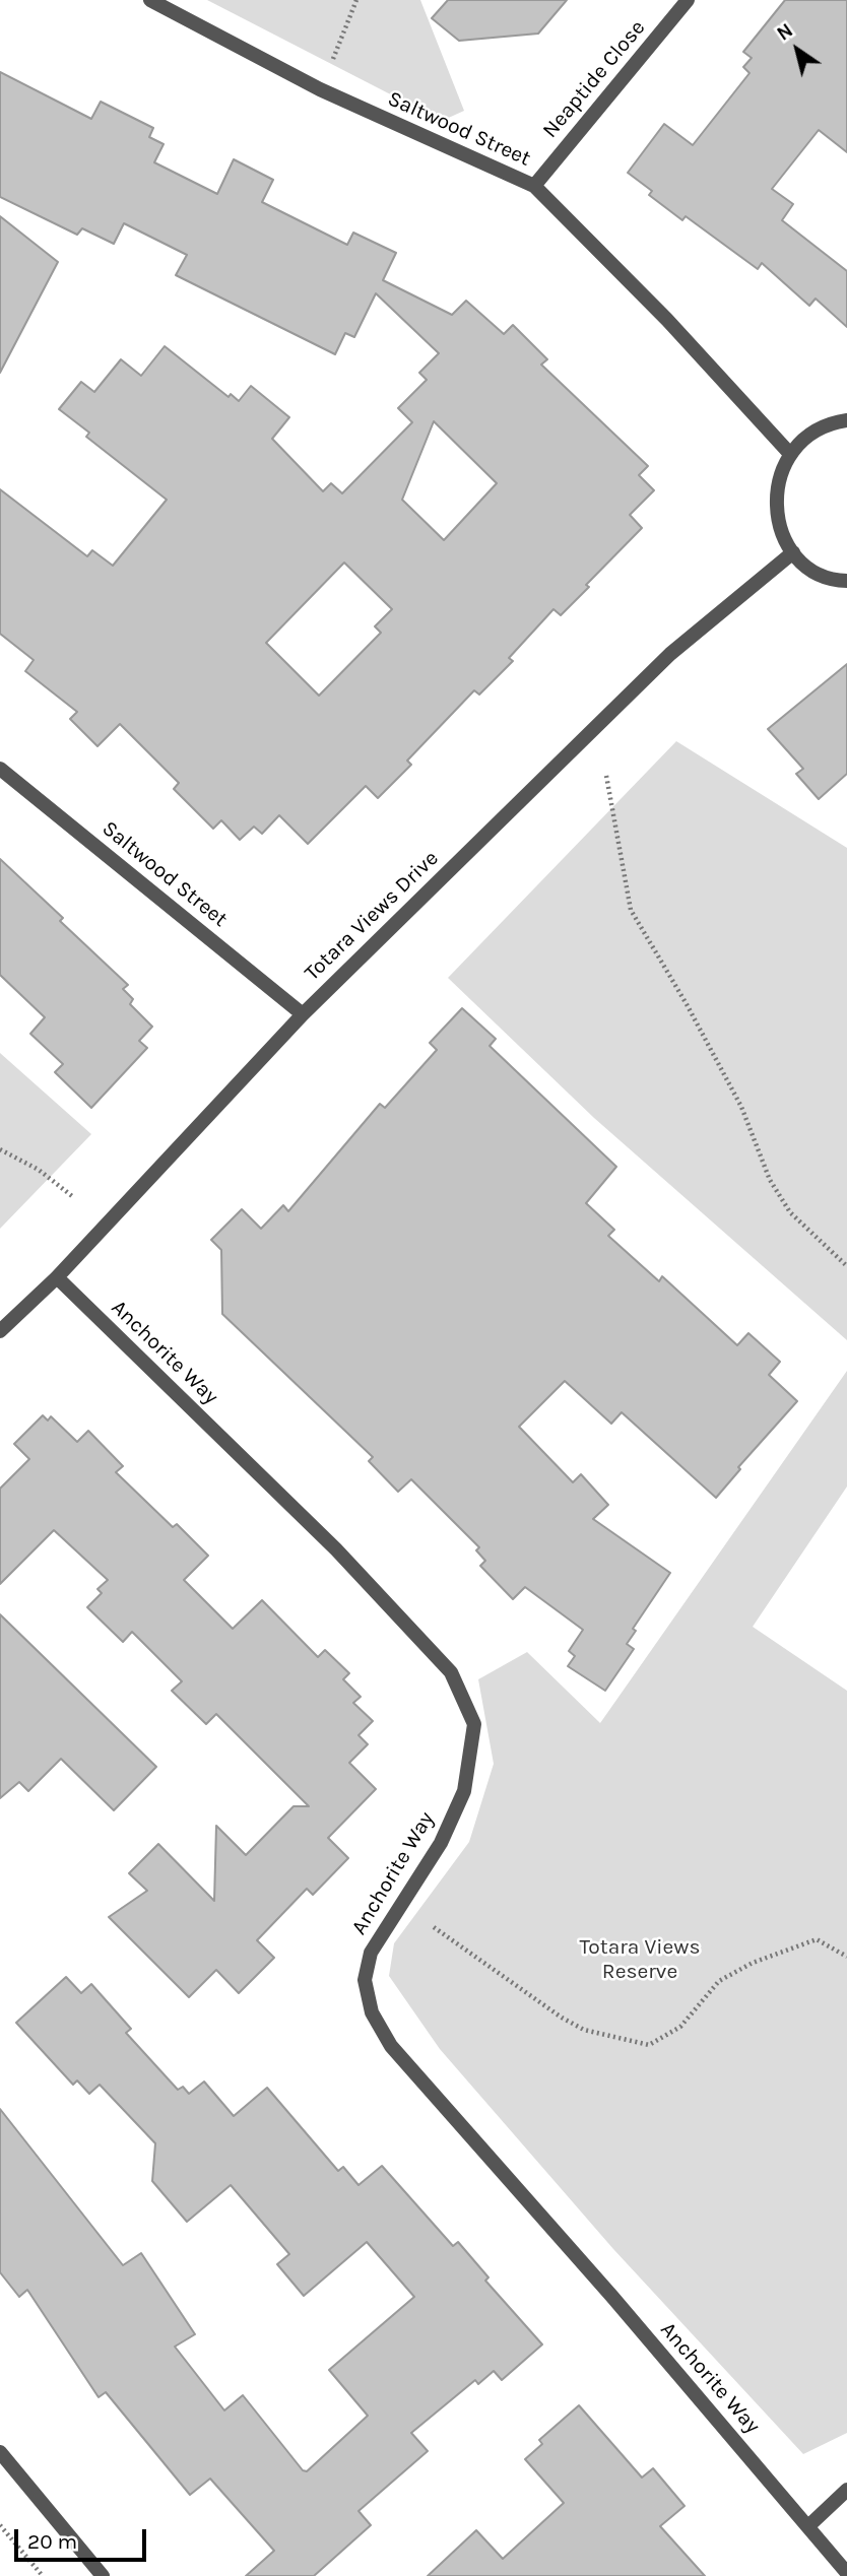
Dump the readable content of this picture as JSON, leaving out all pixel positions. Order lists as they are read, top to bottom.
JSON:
{
  "streets": {
    "street": [
      "Neaptide Close",
      "Saltwood Street",
      "Totara Views Drive",
      "Anchorite Way"
    ]
  },
  "crossings": [
    ["Neaptide Close", "Saltwood Street"],
    ["Saltwood Street", "Totara Views Drive"],
    ["Totara Views Drive", "Anchorite Way"]
  ],
  "parks": ["Totara Views Reserve"],
  "scale_bar": "20 m",
  "north": "top left"
}
